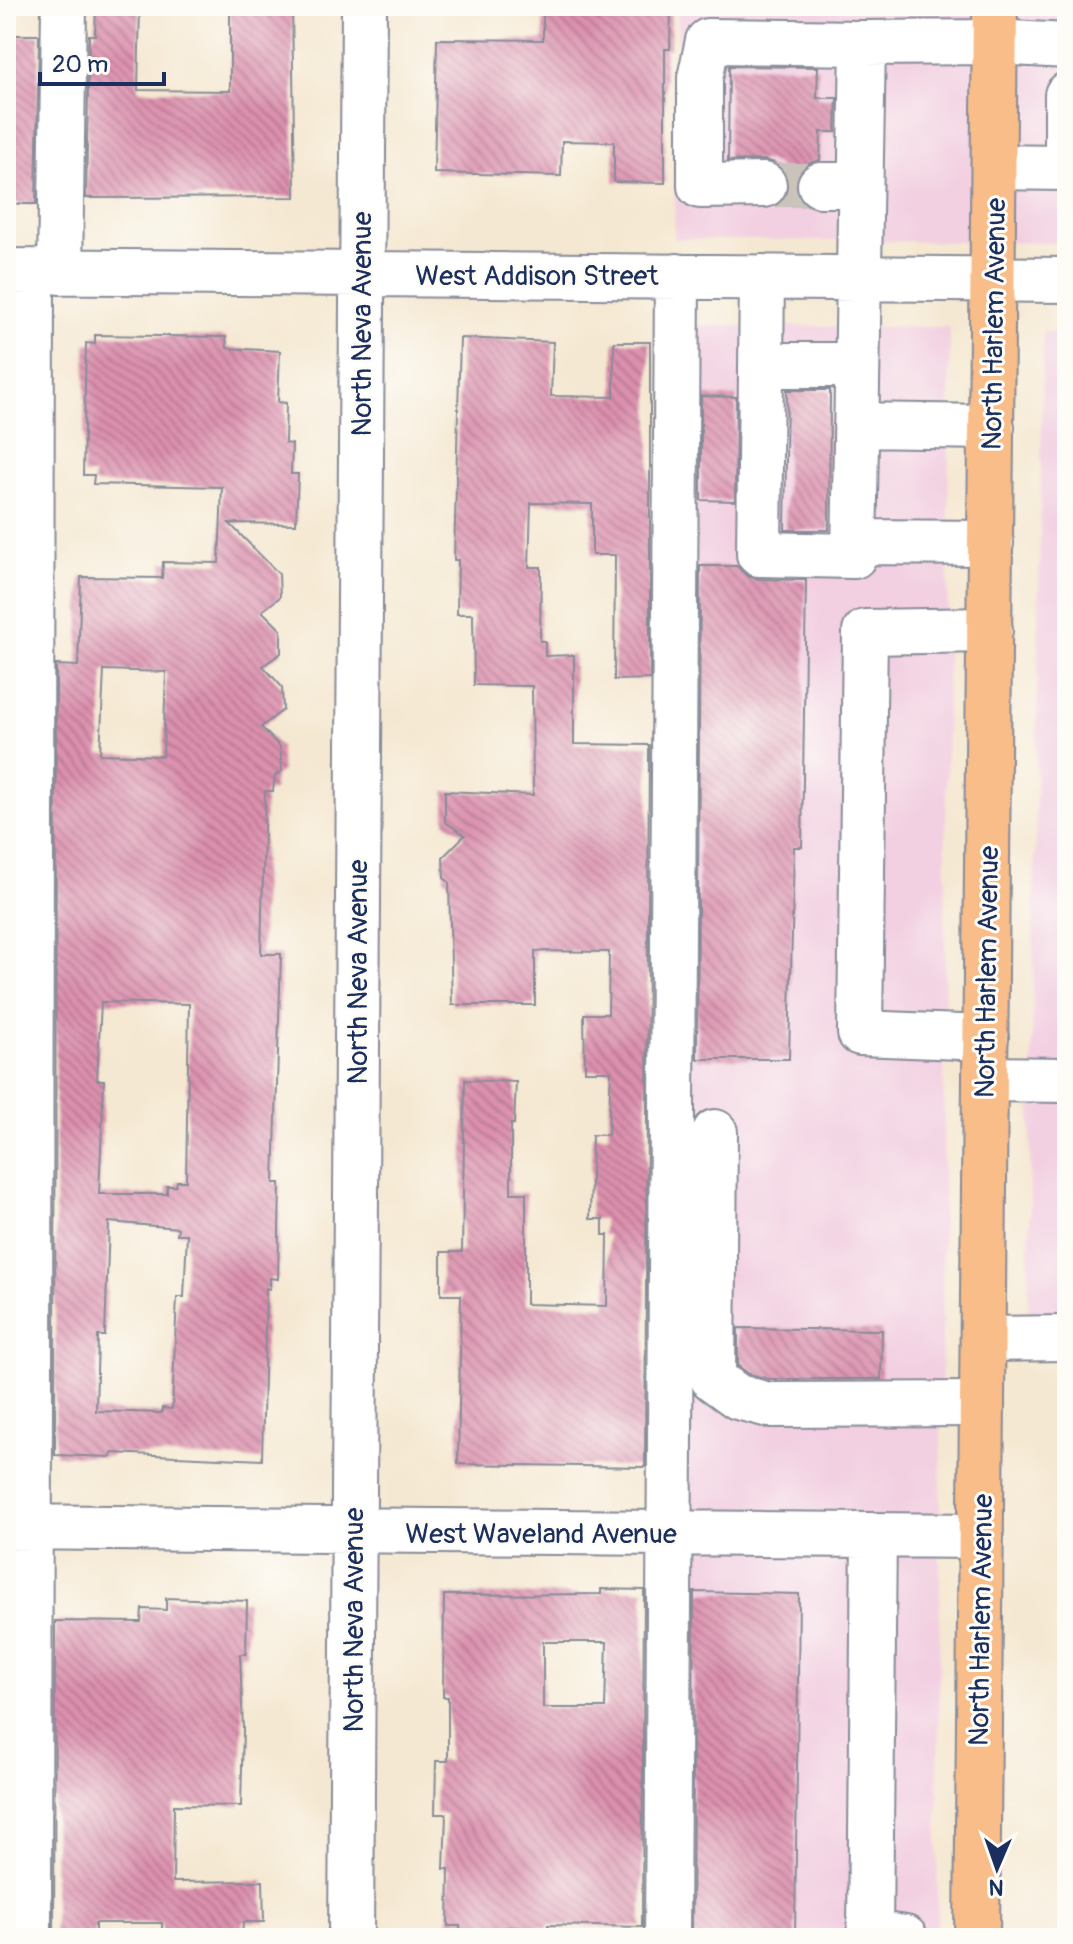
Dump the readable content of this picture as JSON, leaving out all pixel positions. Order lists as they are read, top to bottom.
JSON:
{
  "streets": {
    "main road": ["North Harlem Avenue"],
    "street": ["West Addison Street", "North Neva Avenue", "West Waveland Avenue"]
  },
  "crossings": [
    ["West Addison Street", "North Neva Avenue"],
    ["West Addison Street", "North Harlem Avenue"],
    ["North Neva Avenue", "West Waveland Avenue"],
    ["North Harlem Avenue", "West Waveland Avenue"]
  ],
  "scale_bar": "20 m",
  "north": "bottom"
}
